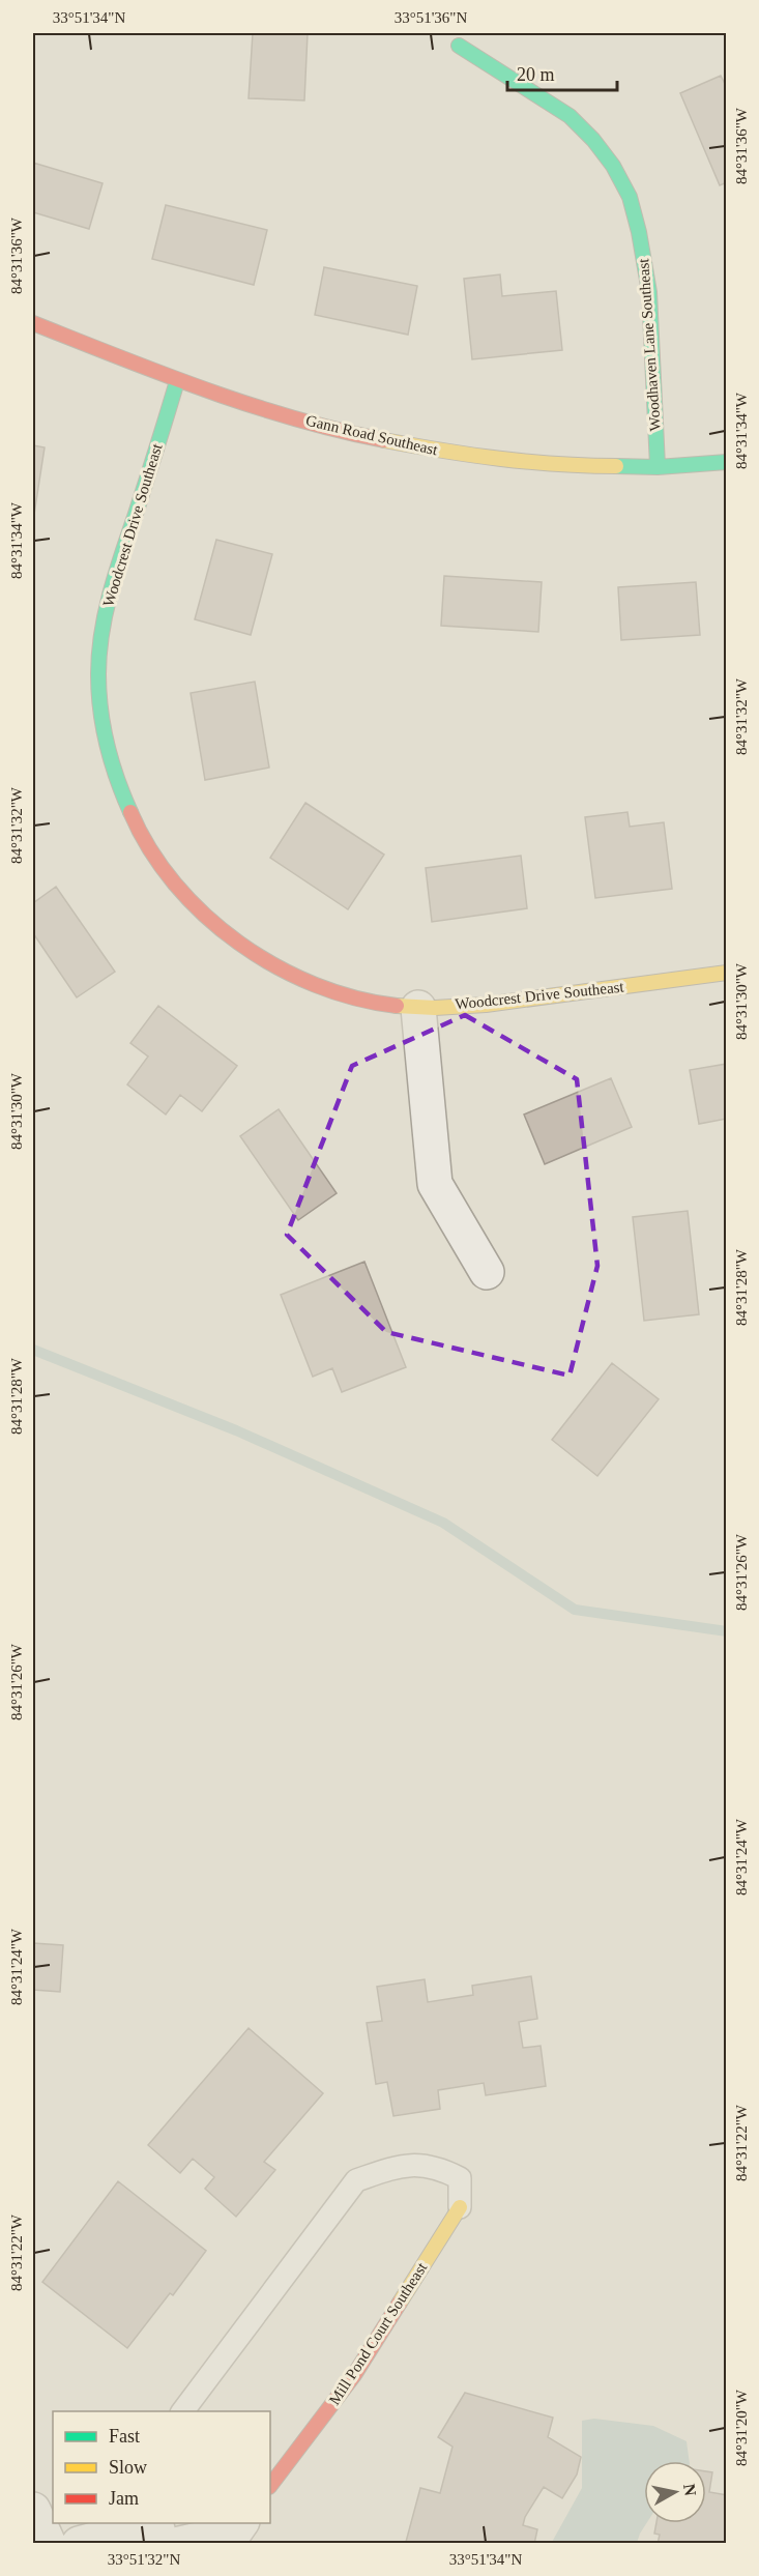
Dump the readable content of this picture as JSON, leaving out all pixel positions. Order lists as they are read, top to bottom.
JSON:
{
  "streets": {
    "street": [
      "Woodhaven Lane Southeast",
      "Gann Road Southeast",
      "Woodcrest Drive Southeast",
      "Mill Pond Court Southeast"
    ]
  },
  "crossings": [
    ["Woodhaven Lane Southeast", "Gann Road Southeast"],
    ["Gann Road Southeast", "Woodcrest Drive Southeast"]
  ],
  "legend": ["Fast", "Slow", "Jam"],
  "scale_bar": "20 m",
  "north": "right",
  "coordinates": [
    "33°51'34\"N",
    "33°51'36\"N",
    "84°31'36\"W",
    "84°31'34\"W",
    "84°31'32\"W",
    "84°31'30\"W",
    "84°31'28\"W",
    "84°31'26\"W",
    "84°31'24\"W",
    "84°31'22\"W",
    "84°31'20\"W",
    "33°51'32\"N"
  ]
}
